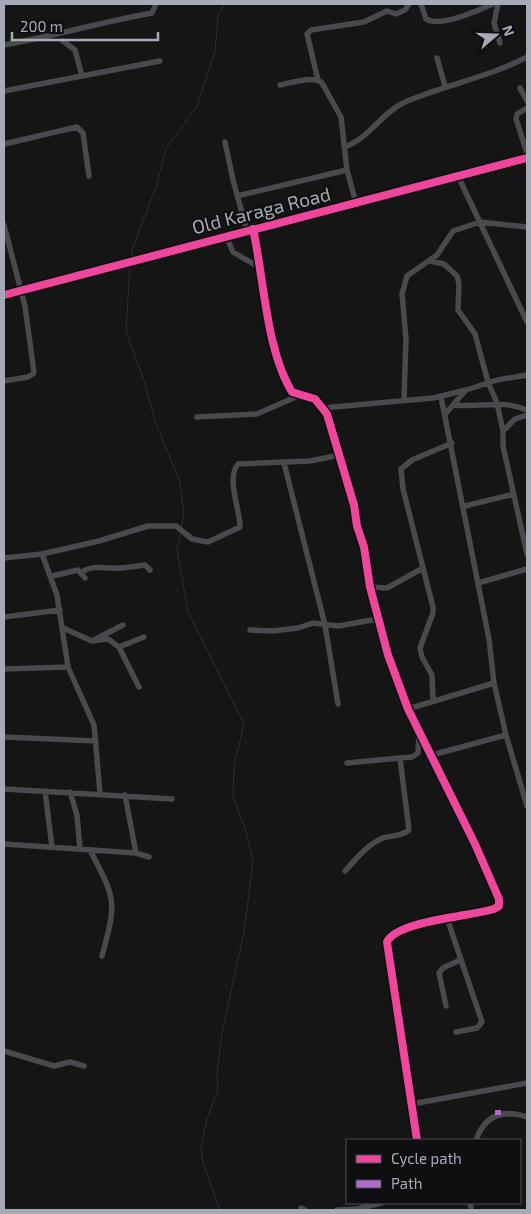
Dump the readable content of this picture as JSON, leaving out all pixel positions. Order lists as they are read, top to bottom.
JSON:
{
  "streets": {
    "street": ["Old Karaga Road"]
  },
  "legend": ["Cycle path", "Path"],
  "scale_bar": "200 m",
  "north": "right"
}
